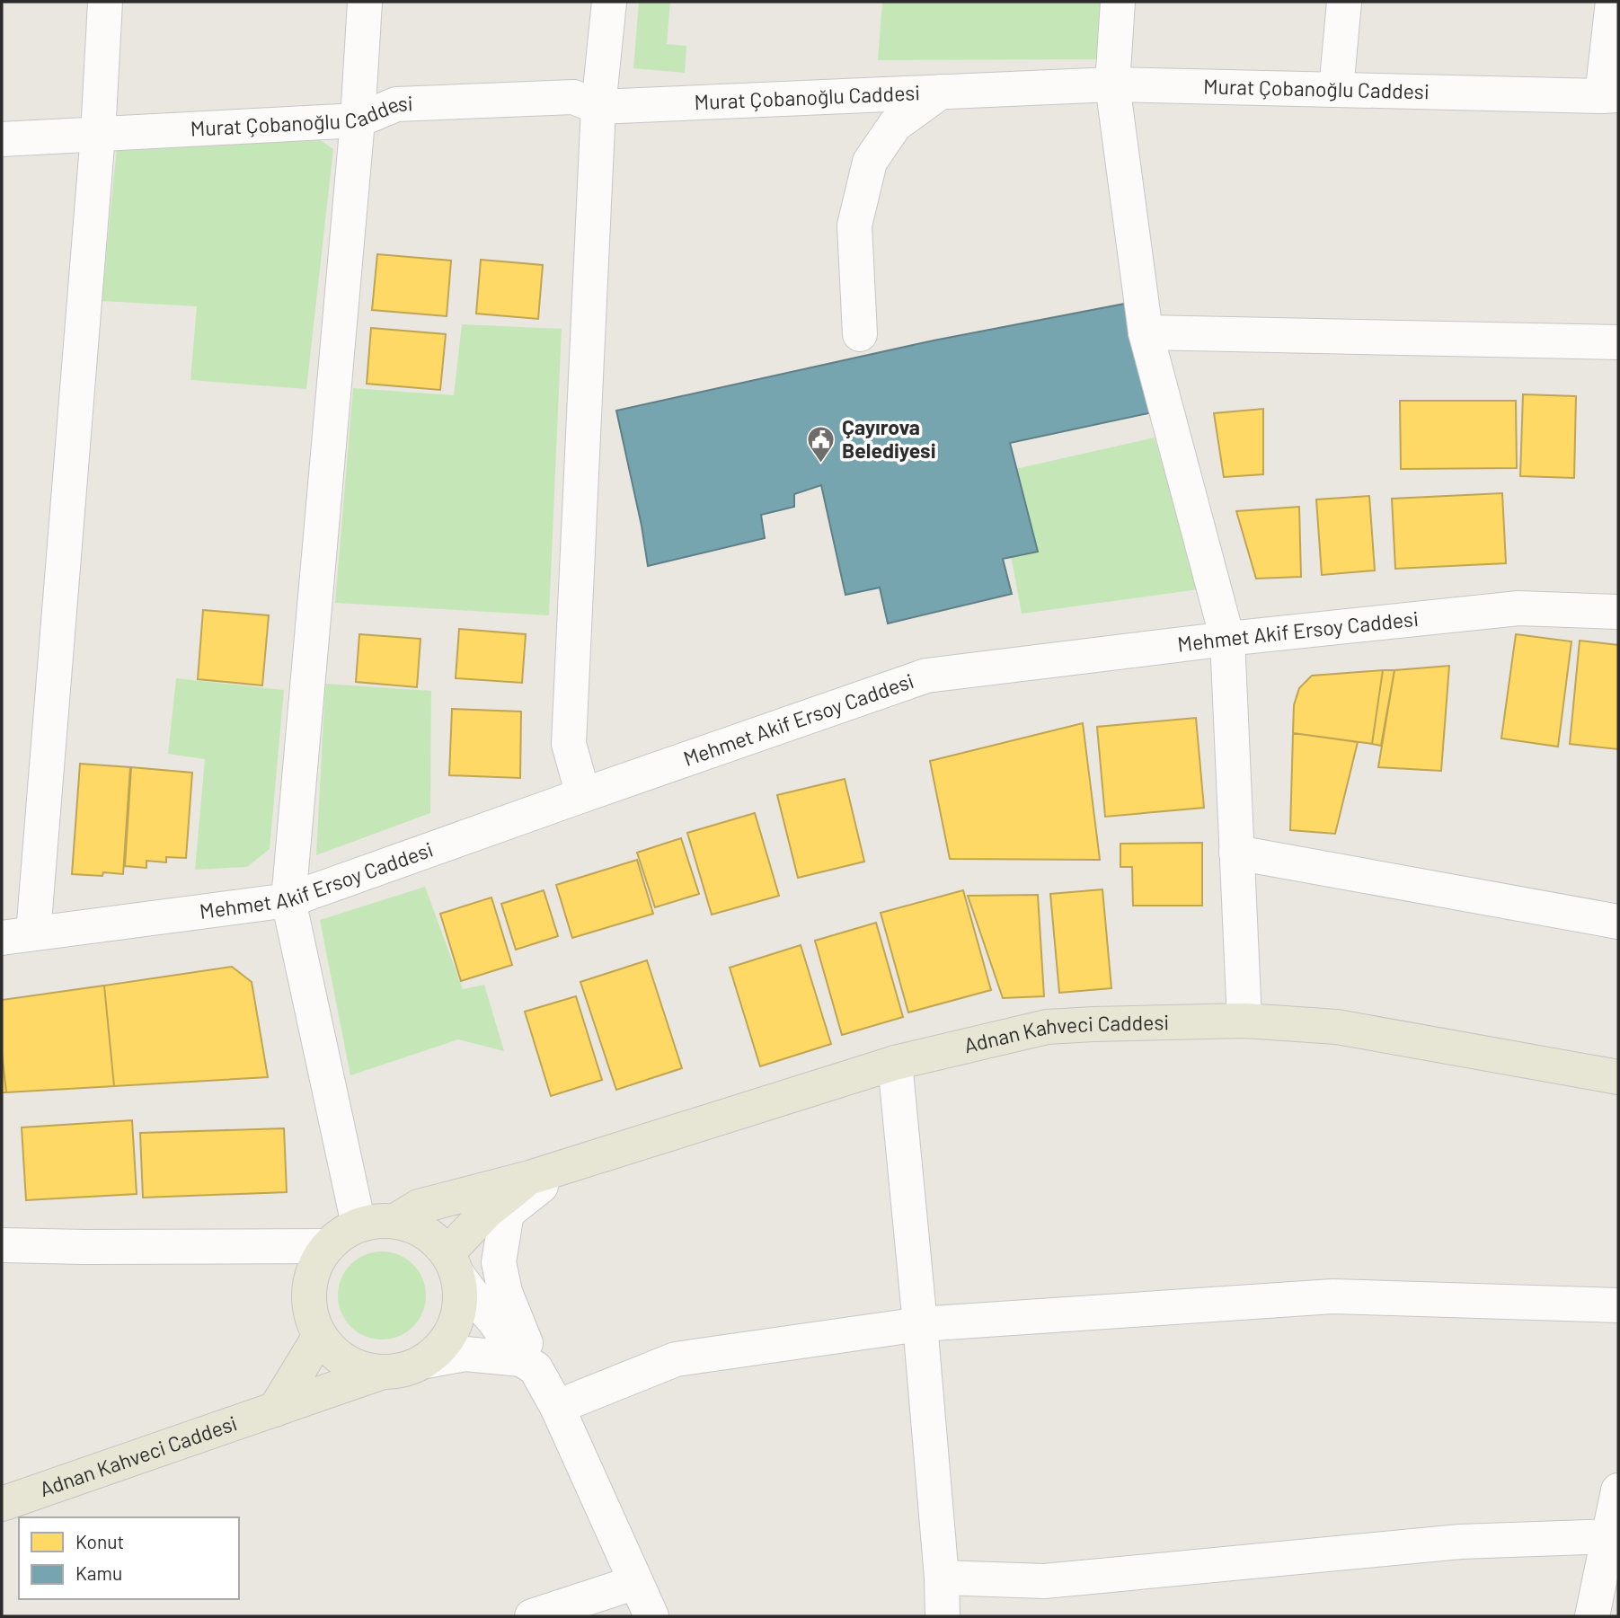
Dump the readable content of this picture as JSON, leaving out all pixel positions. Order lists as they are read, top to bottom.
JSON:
{
  "streets": {
    "main road": ["Adnan Kahveci Caddesi"],
    "street": ["Murat Çobanoğlu Caddesi", "Mehmet Akif Ersoy Caddesi"]
  },
  "places": {
    "public building": ["Çayırova Belediyesi"]
  },
  "legend": ["Konut", "Kamu"]
}
